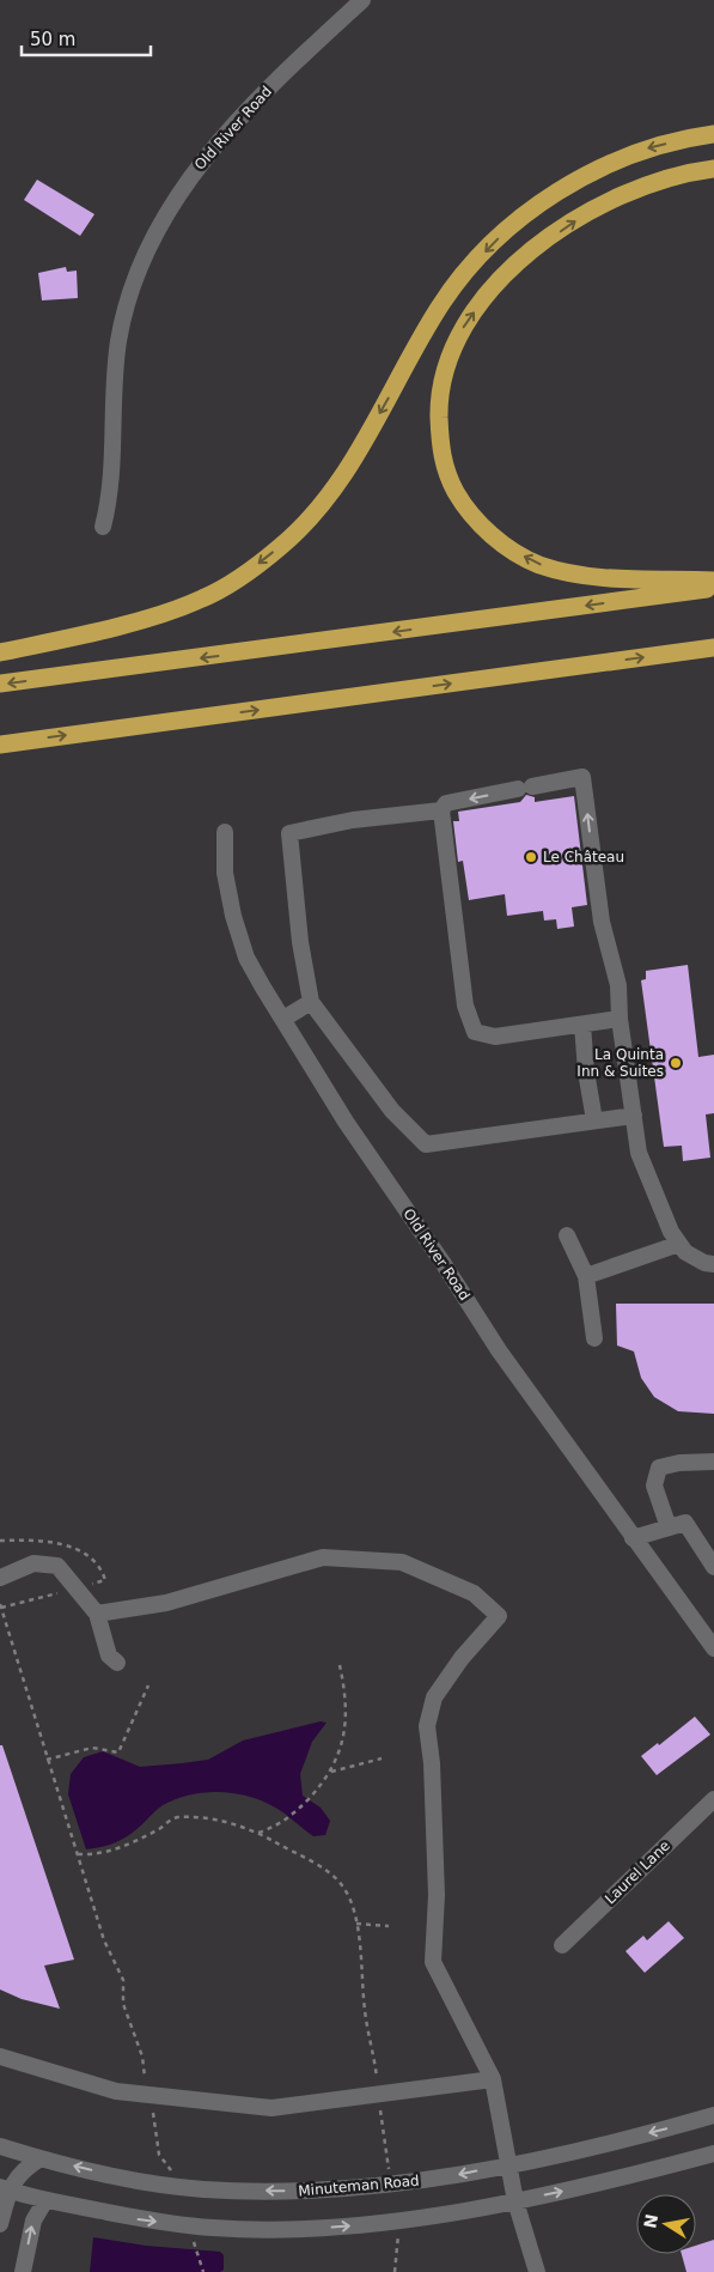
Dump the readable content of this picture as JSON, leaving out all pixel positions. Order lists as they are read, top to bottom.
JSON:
{
  "streets": {
    "street": ["Old River Road", "Laurel Lane", "Minuteman Road"]
  },
  "places": ["Le Château", "La Quinta Inn & Suites"],
  "scale_bar": "50 m",
  "north": "left"
}
